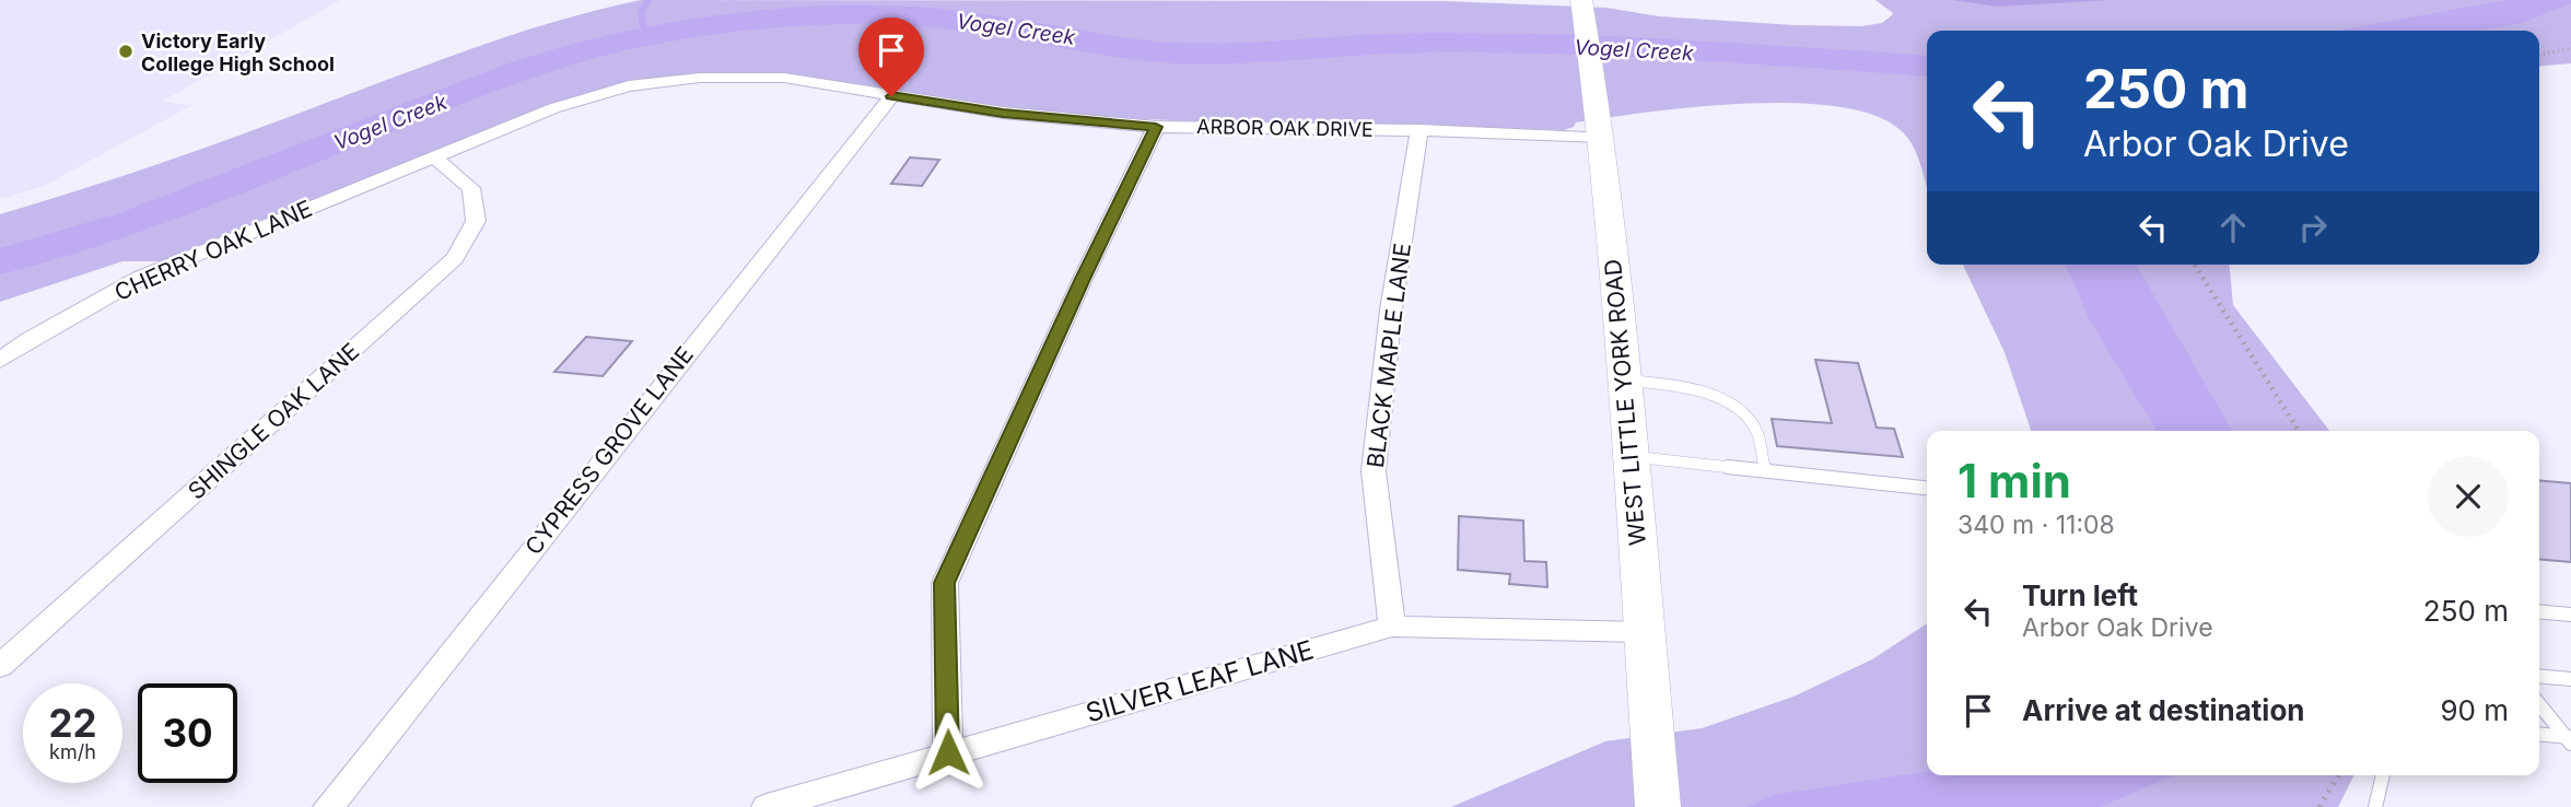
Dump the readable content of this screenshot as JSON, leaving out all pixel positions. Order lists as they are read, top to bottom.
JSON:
{
  "streets": {
    "street": [
      "ARBOR OAK DRIVE",
      "CHERRY OAK LANE",
      "BLACK MAPLE LANE",
      "WEST LITTLE YORK ROAD",
      "SHINGLE OAK LANE",
      "CYPRESS GROVE LANE",
      "SILVER LEAF LANE"
    ]
  },
  "crossings": [
    ["ARBOR OAK DRIVE", "CHERRY OAK LANE"],
    ["ARBOR OAK DRIVE", "BLACK MAPLE LANE"],
    ["ARBOR OAK DRIVE", "WEST LITTLE YORK ROAD"],
    ["ARBOR OAK DRIVE", "SHINGLE OAK LANE"],
    ["ARBOR OAK DRIVE", "CYPRESS GROVE LANE"],
    ["CHERRY OAK LANE", "SHINGLE OAK LANE"],
    ["BLACK MAPLE LANE", "SILVER LEAF LANE"],
    ["WEST LITTLE YORK ROAD", "SILVER LEAF LANE"]
  ],
  "water": ["Vogel Creek"],
  "places": ["Victory Early College High School"],
  "page": {
    "turn": ["250 m", "Arbor Oak Drive"],
    "heading": ["1 min", "340 m · 11:08"],
    "list": [
      {
        "name": "Turn left",
        "note": "Arbor Oak Drive",
        "value": "250 m"
      },
      {
        "name": "Arrive at destination",
        "value": "90 m"
      }
    ],
    "speed": "22 km/h",
    "limit": "30"
  }
}
